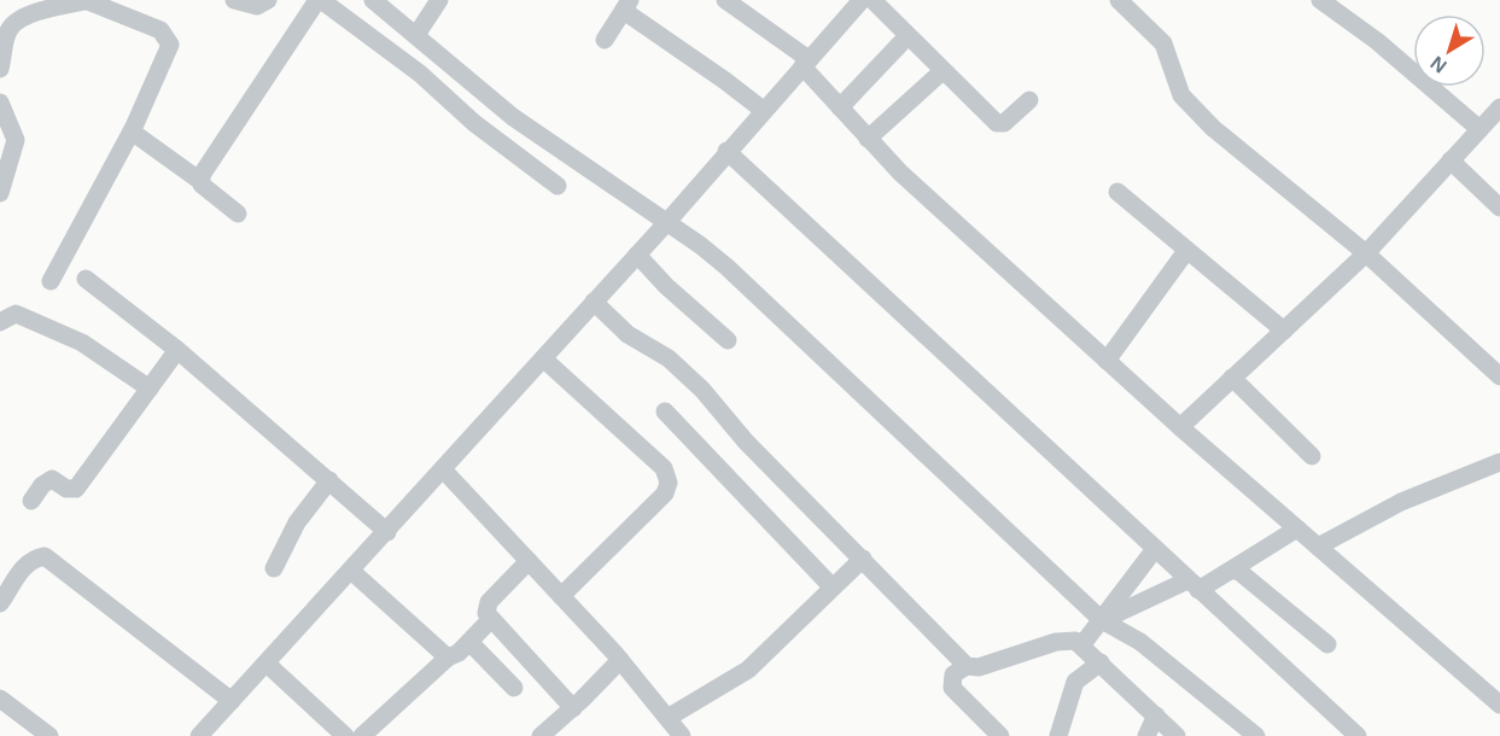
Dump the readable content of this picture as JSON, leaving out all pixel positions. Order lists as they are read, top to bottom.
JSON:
{
  "north": "bottom left"
}
